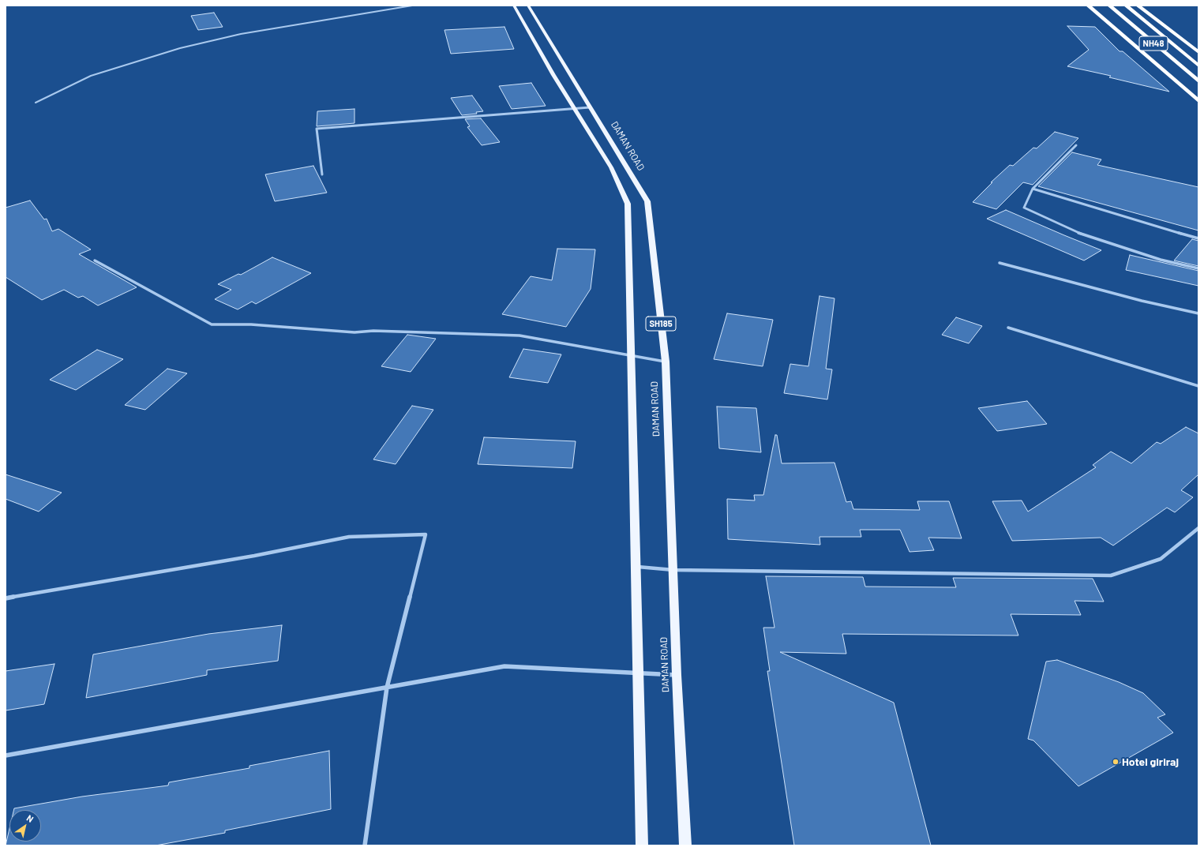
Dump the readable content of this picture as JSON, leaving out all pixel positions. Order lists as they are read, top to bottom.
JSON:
{
  "streets": {
    "highway": ["NH48"],
    "main road": ["DAMAN ROAD", "SH185"]
  },
  "places": ["Hotel giriraj"],
  "north": "top right"
}
